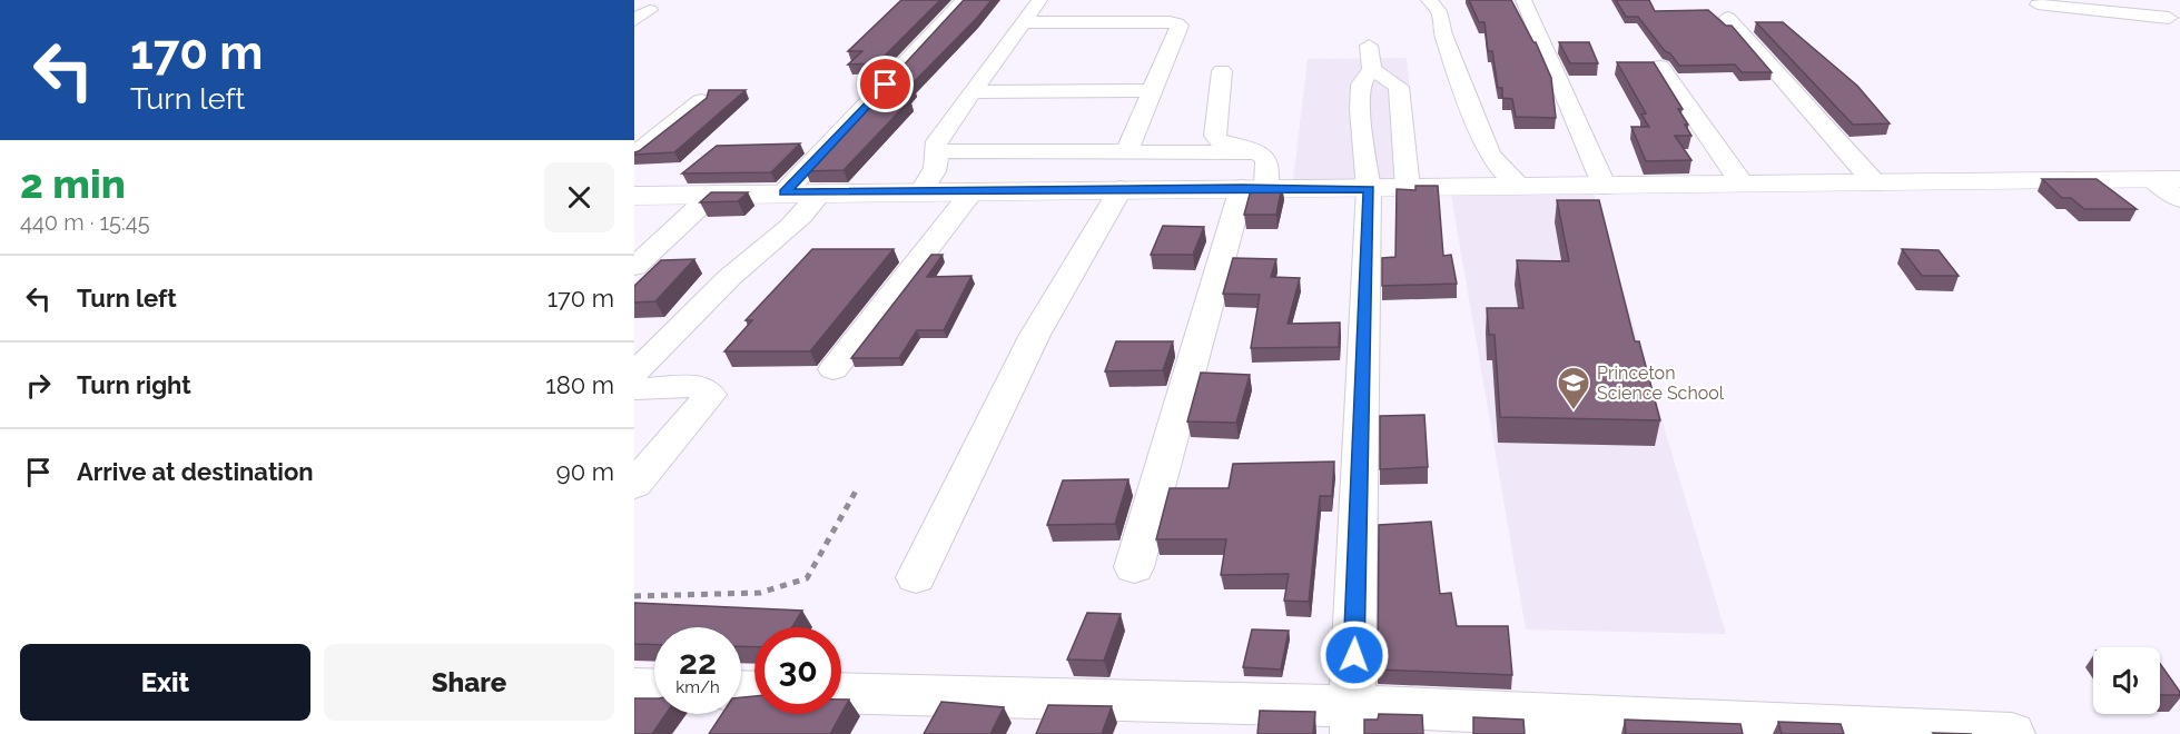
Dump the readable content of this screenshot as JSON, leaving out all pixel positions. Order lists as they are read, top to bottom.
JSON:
{
  "places": {
    "school or university": ["Princeton Science School"]
  },
  "page": {
    "turn": ["170 m", "Turn left"],
    "heading": ["2 min", "440 m · 15:45"],
    "list": [
      {
        "name": "Turn left",
        "value": "170 m"
      },
      {
        "name": "Turn right",
        "value": "180 m"
      },
      {
        "name": "Arrive at destination",
        "value": "90 m"
      }
    ],
    "speed": "22 km/h",
    "limit": "30",
    "buttons": ["Exit", "Share"]
  }
}
